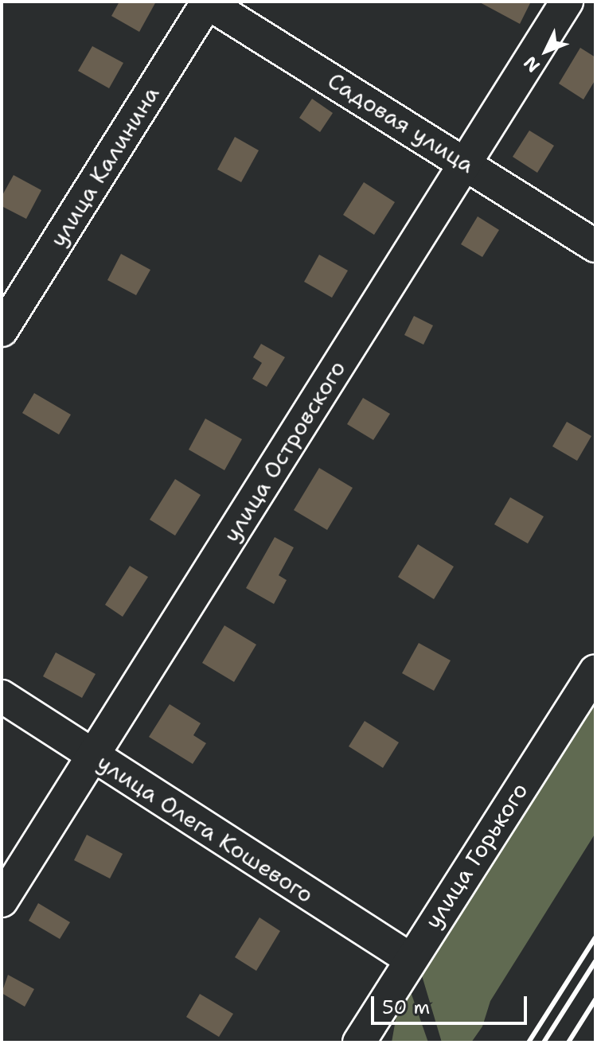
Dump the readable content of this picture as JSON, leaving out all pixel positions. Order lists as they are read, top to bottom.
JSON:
{
  "streets": {
    "street": [
      "Садовая улица",
      "улица Калинина",
      "улица Островского",
      "улица Олега Кошевого",
      "улица Горького"
    ]
  },
  "crossings": [
    ["Садовая улица", "улица Калинина"],
    ["Садовая улица", "улица Островского"],
    ["улица Островского", "улица Олега Кошевого"],
    ["улица Олега Кошевого", "улица Горького"]
  ],
  "scale_bar": "50 m",
  "north": "bottom left"
}
